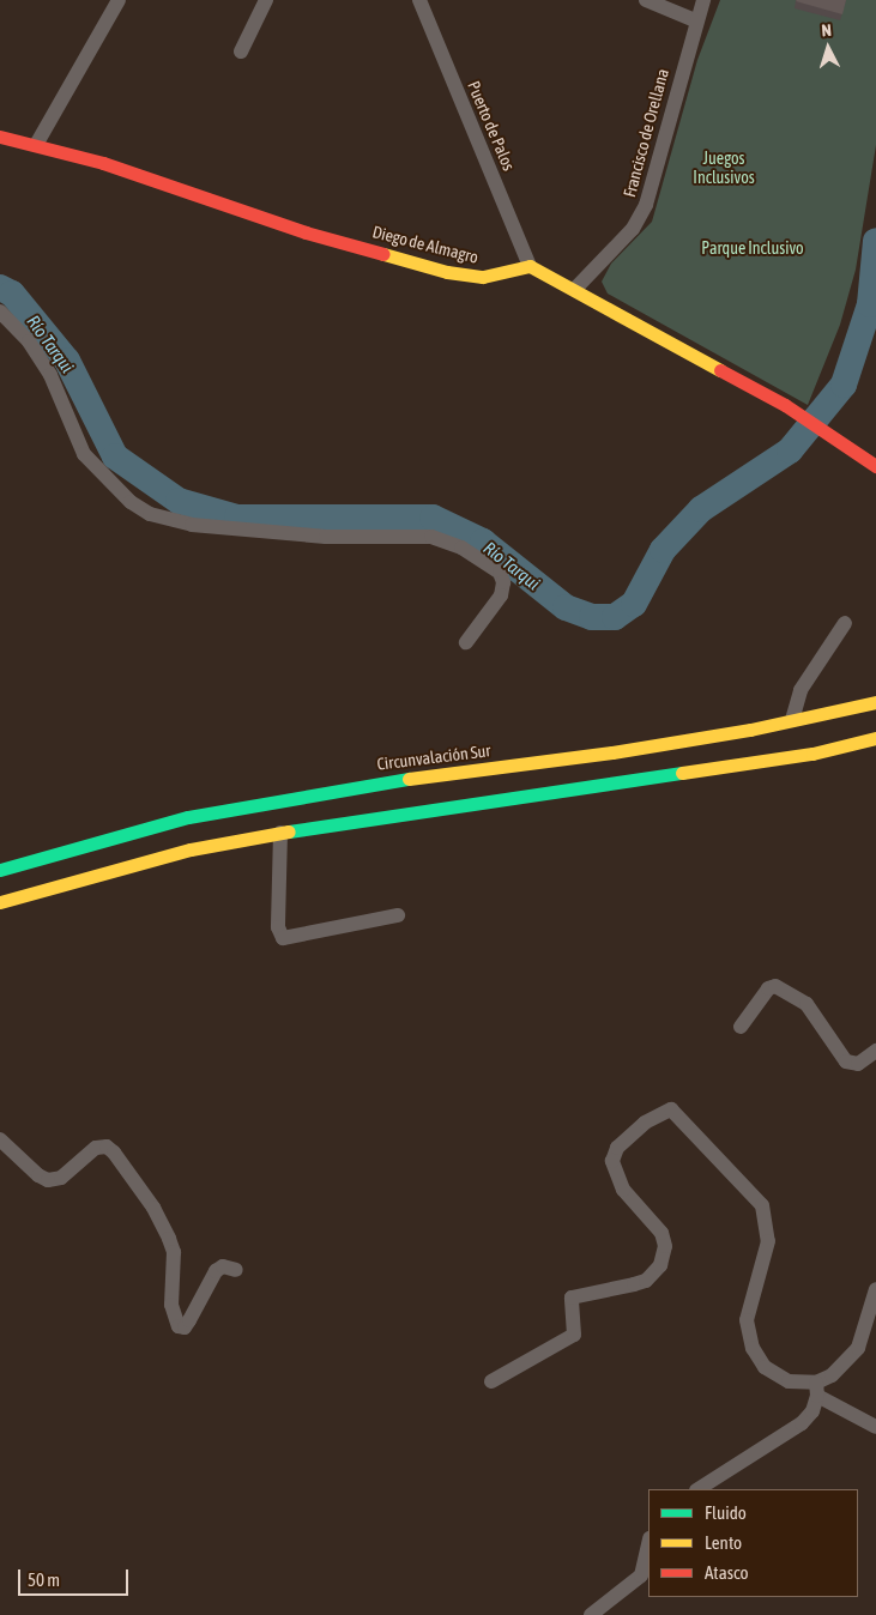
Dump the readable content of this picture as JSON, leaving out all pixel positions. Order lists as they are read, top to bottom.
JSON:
{
  "streets": {
    "main road": ["Diego de Almagro", "Circunvalación Sur"],
    "street": ["Puerto de Palos", "Francisco de Orellana"]
  },
  "crossings": [
    ["Puerto de Palos", "Diego de Almagro"]
  ],
  "water": ["Río Tarqui"],
  "parks": ["Juegos Inclusivos", "Parque Inclusivo"],
  "legend": ["Fluido", "Lento", "Atasco"],
  "scale_bar": "50 m",
  "north": "top"
}
